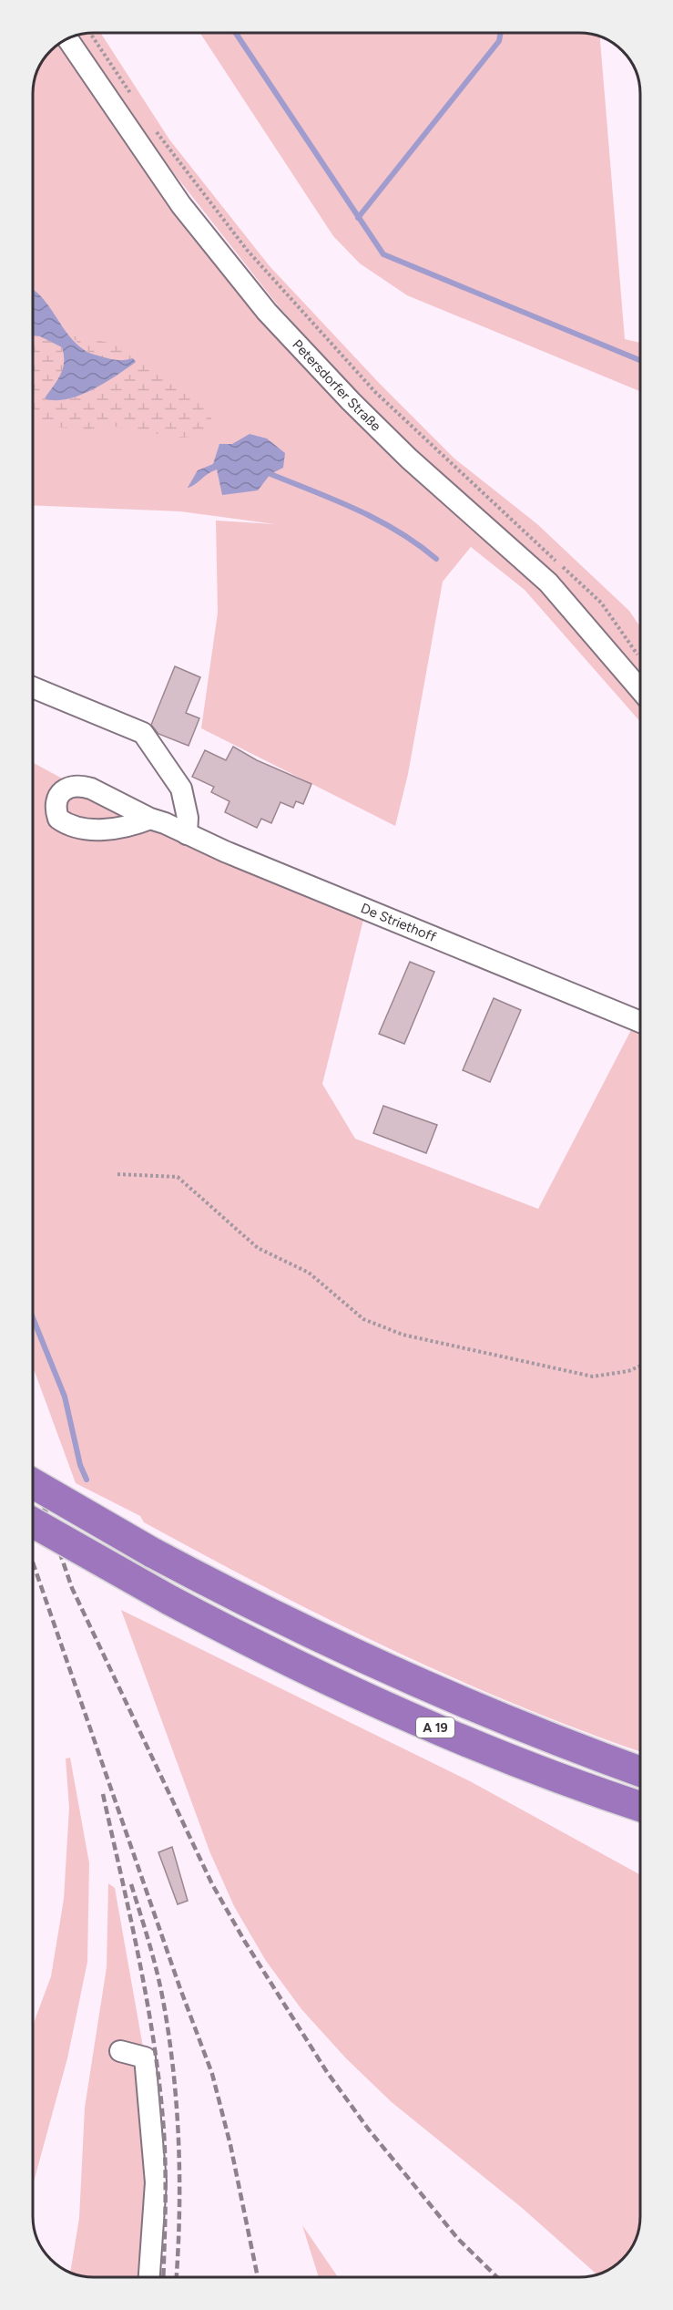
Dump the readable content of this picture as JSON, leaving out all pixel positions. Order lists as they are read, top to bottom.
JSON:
{
  "streets": {
    "highway": ["A 19"],
    "street": ["Petersdorfer Straße", "De Striethoff"]
  }
}
